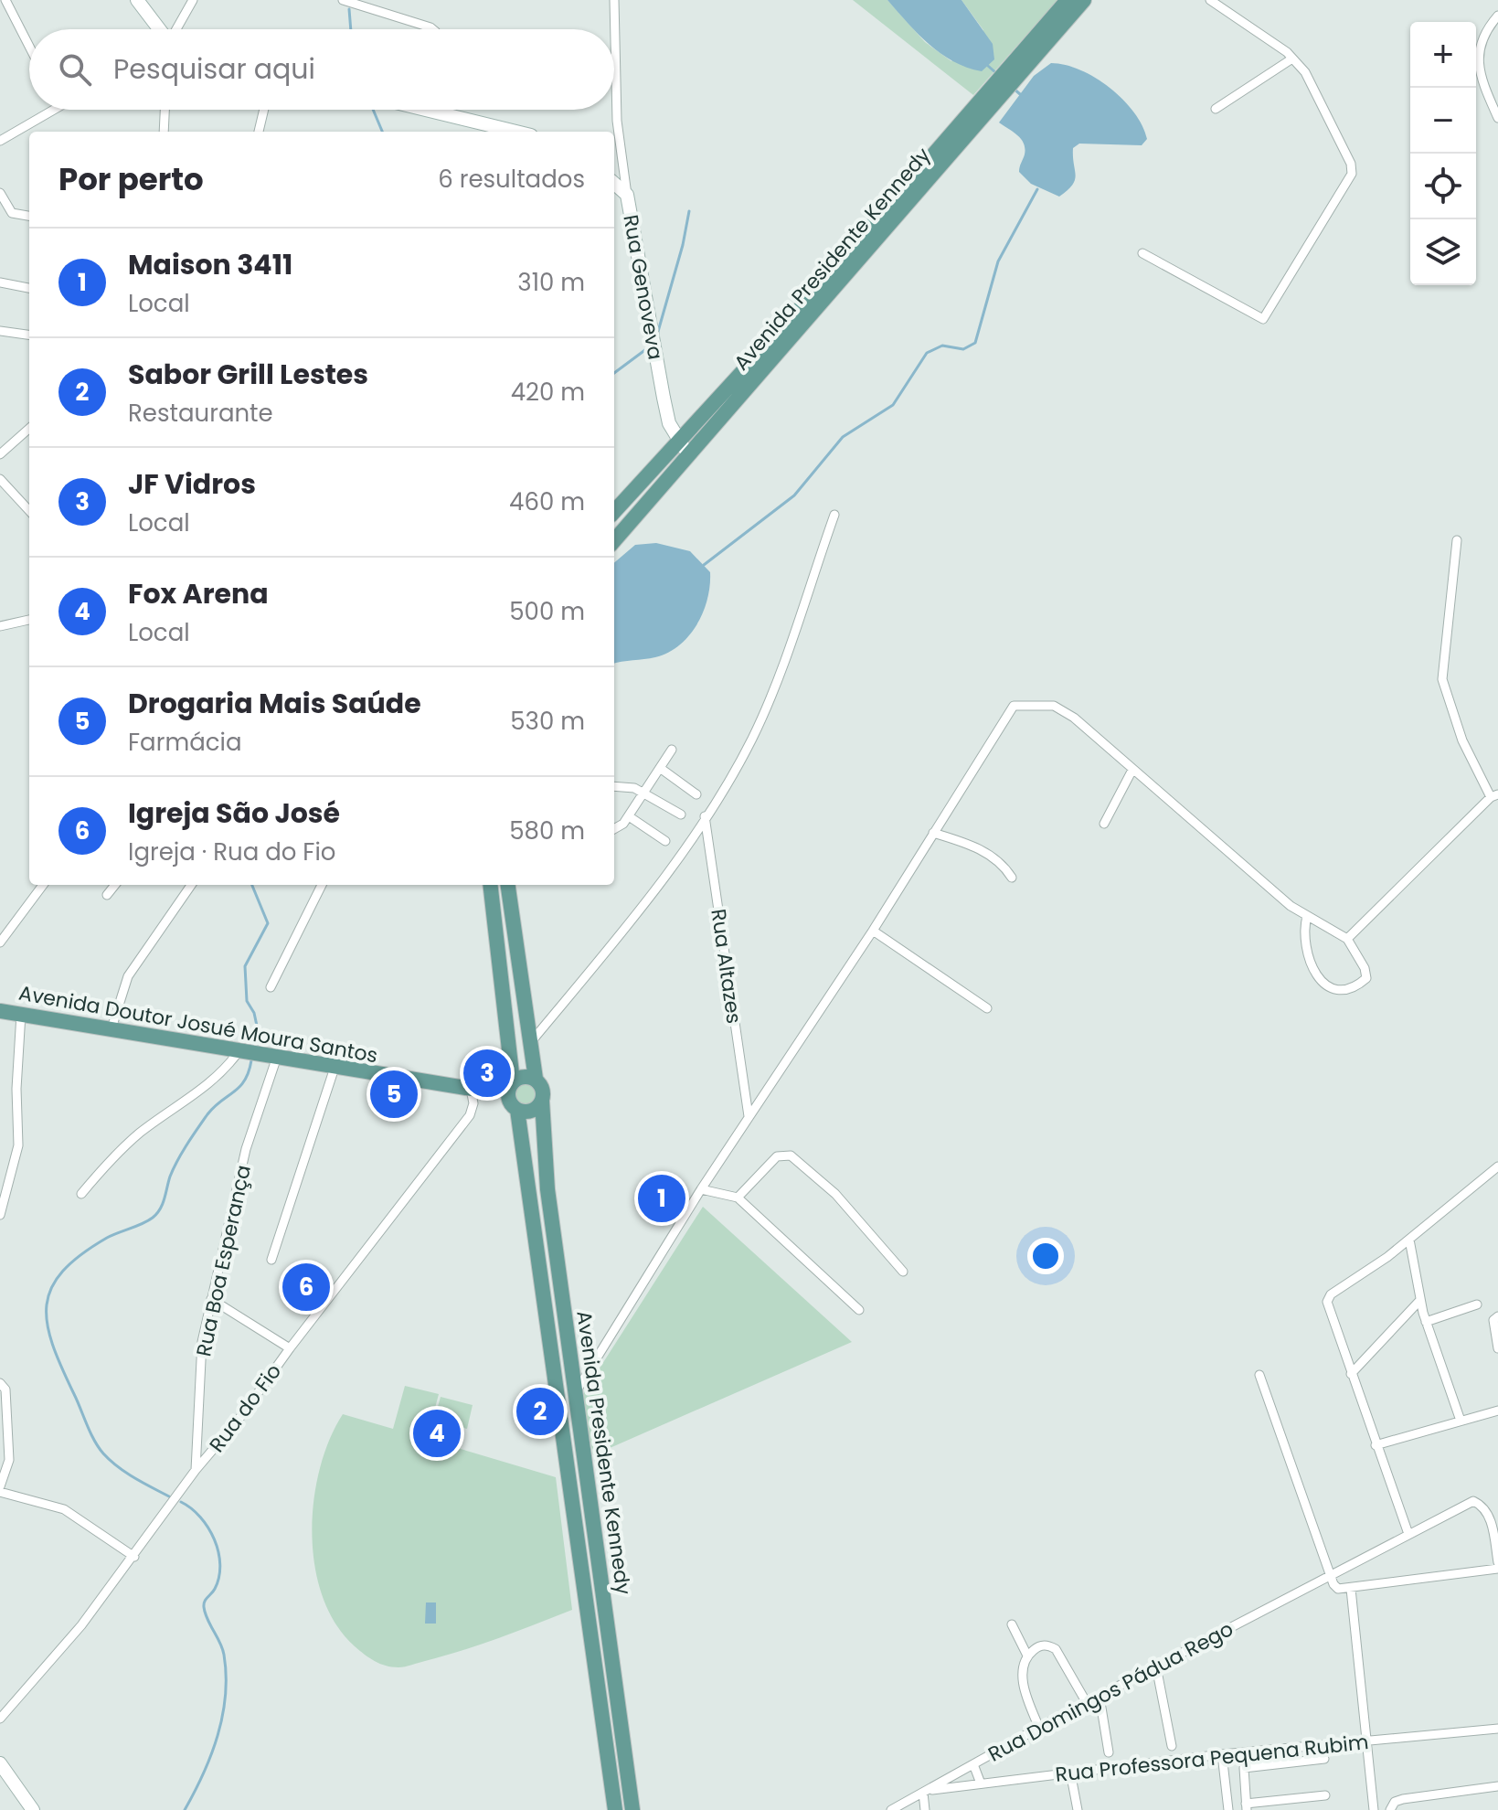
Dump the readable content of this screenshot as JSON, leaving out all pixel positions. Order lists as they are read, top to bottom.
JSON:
{
  "streets": {
    "main road": ["Avenida Presidente Kennedy", "Avenida Doutor Josué Moura Santos"],
    "street": [
      "Rua Genoveva",
      "Rua Altazes",
      "Rua Boa Esperança",
      "Rua do Fio",
      "Rua Domingos Pádua Rego",
      "Rua Professora Pequena Rubim"
    ]
  },
  "crossings": [
    ["Avenida Presidente Kennedy", "Rua Genoveva"],
    ["Avenida Doutor Josué Moura Santos", "Rua Boa Esperança"],
    ["Avenida Doutor Josué Moura Santos", "Rua do Fio"],
    ["Rua Boa Esperança", "Rua do Fio"],
    ["Rua Domingos Pádua Rego", "Rua Professora Pequena Rubim"]
  ],
  "page": {
    "map_buttons": ["+", "−"],
    "search": "Pesquisar aqui",
    "heading": ["Por perto", "6 resultados"],
    "list": [
      {
        "mark": "1",
        "name": "Maison 3411",
        "note": "Local",
        "value": "310 m"
      },
      {
        "mark": "2",
        "name": "Sabor Grill Lestes",
        "note": "Restaurante",
        "value": "420 m"
      },
      {
        "mark": "3",
        "name": "JF Vidros",
        "note": "Local",
        "value": "460 m"
      },
      {
        "mark": "4",
        "name": "Fox Arena",
        "note": "Local",
        "value": "500 m"
      },
      {
        "mark": "5",
        "name": "Drogaria Mais Saúde",
        "note": "Farmácia",
        "value": "530 m"
      },
      {
        "mark": "6",
        "name": "Igreja São José",
        "note": "Igreja · Rua do Fio",
        "value": "580 m"
      }
    ],
    "pins": [
      "3",
      "5",
      "1",
      "6",
      "2",
      "4"
    ]
  }
}
